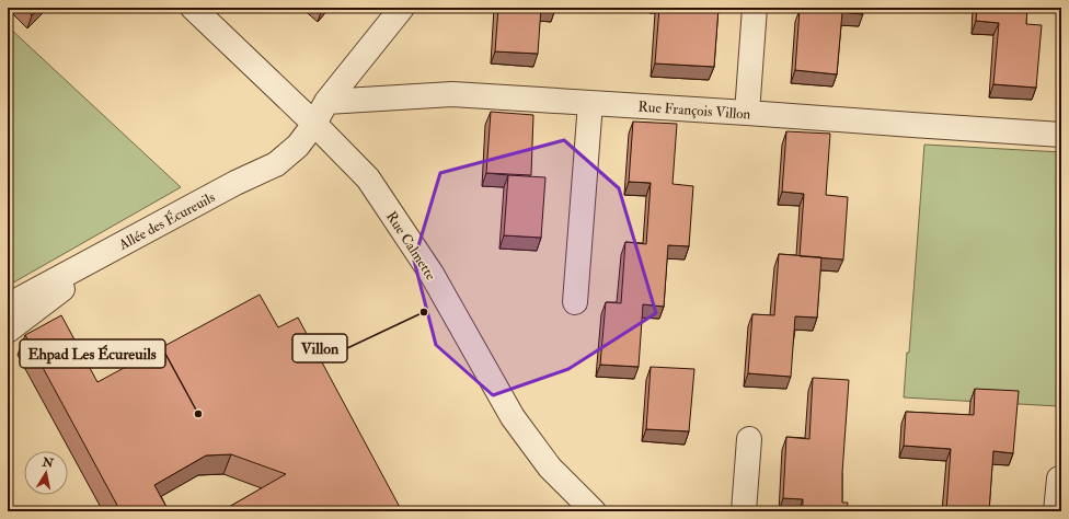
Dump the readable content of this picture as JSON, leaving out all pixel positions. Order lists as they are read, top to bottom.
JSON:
{
  "streets": {
    "street": ["Rue François Villon", "Allée des Écureuils", "Rue Calmette"]
  },
  "crossings": [
    ["Rue François Villon", "Allée des Écureuils"],
    ["Allée des Écureuils", "Rue Calmette"]
  ],
  "places": ["Villon", "Ehpad Les Écureuils"],
  "north": "top"
}
